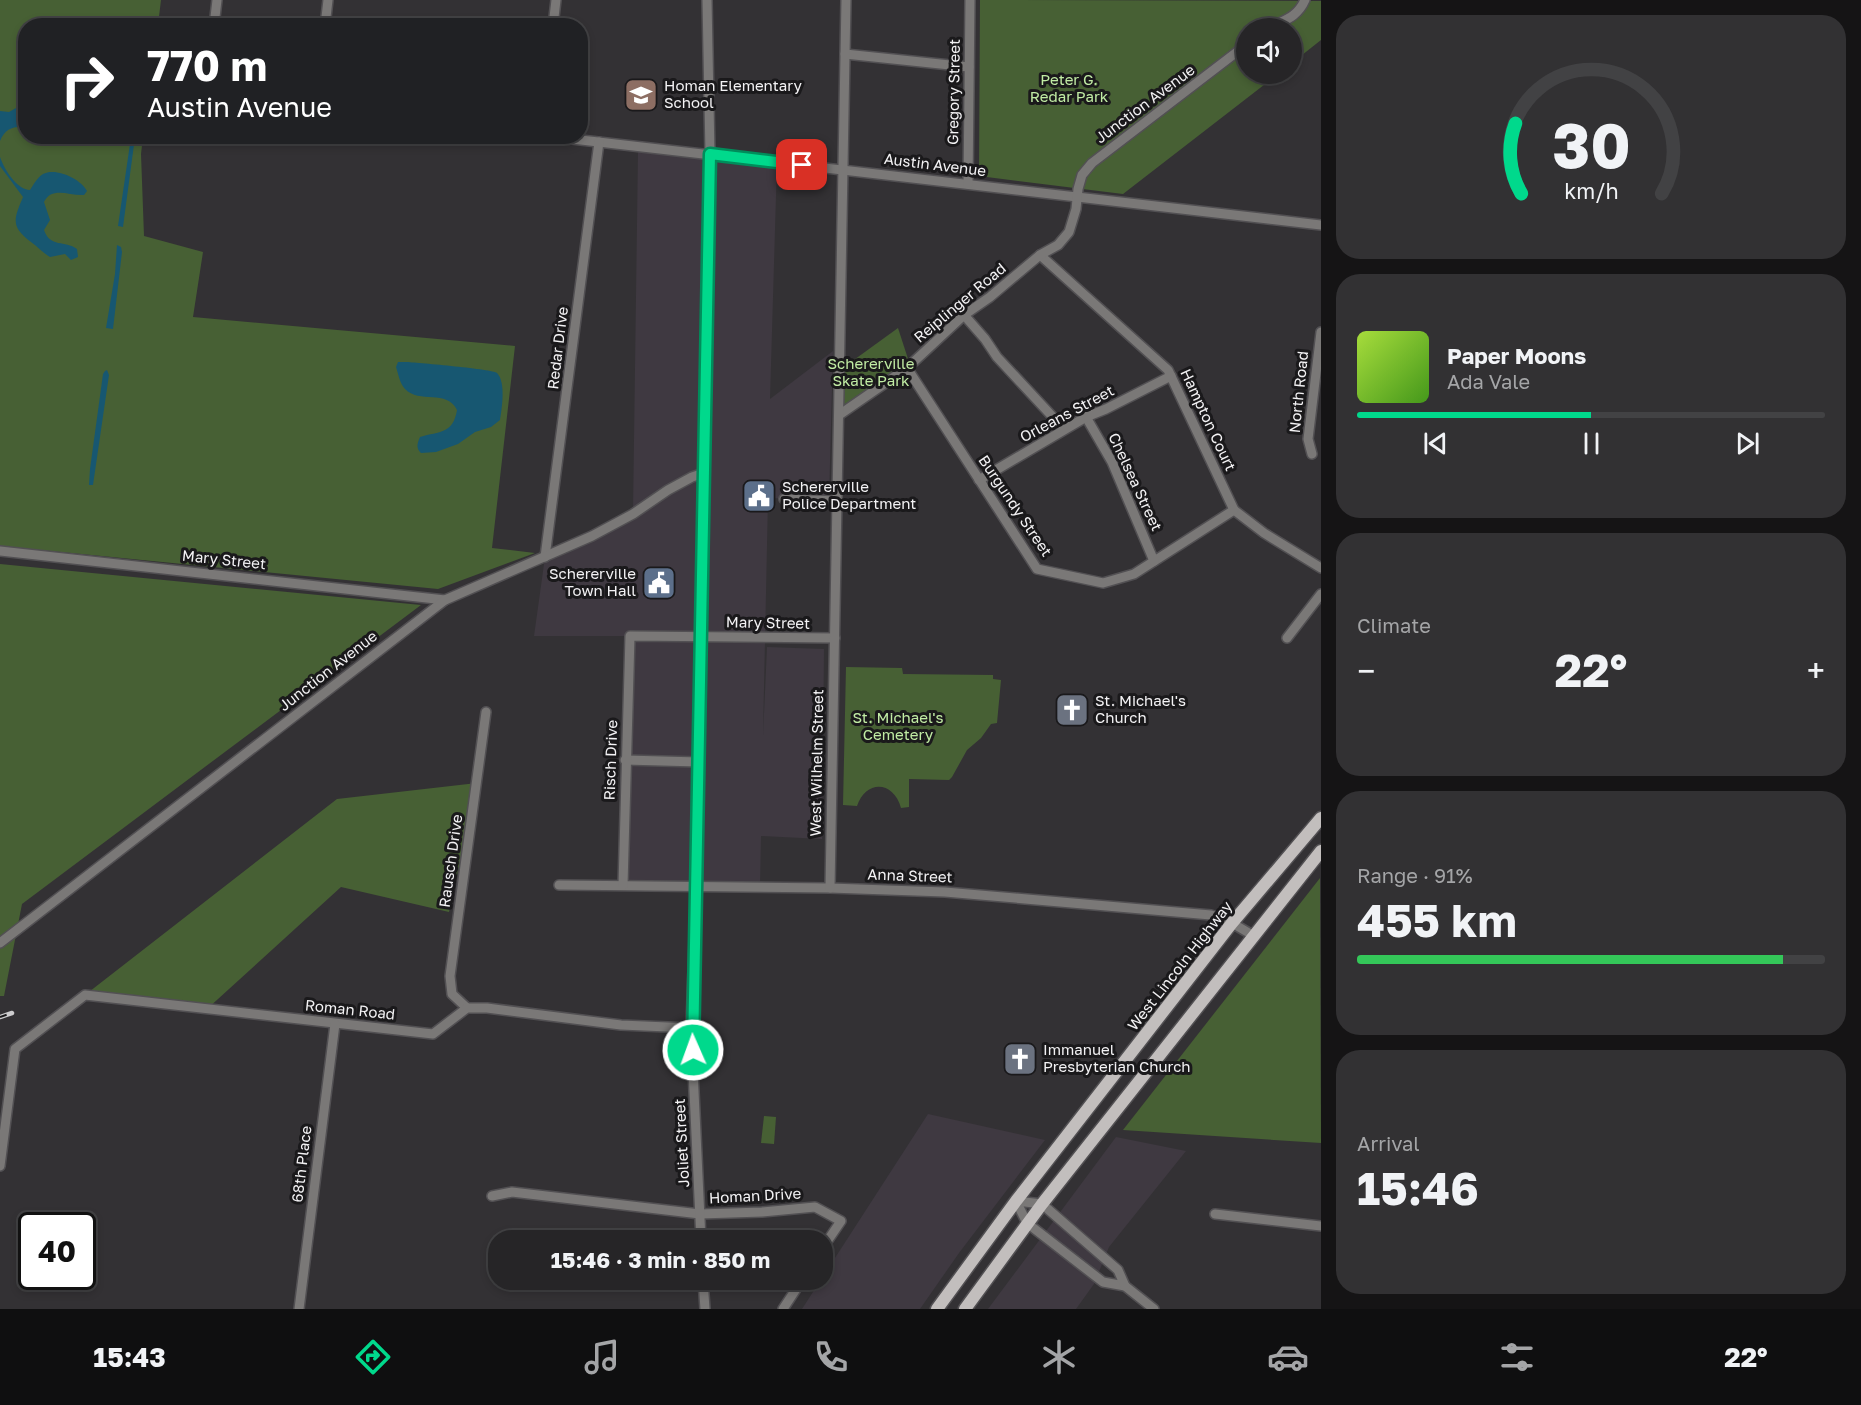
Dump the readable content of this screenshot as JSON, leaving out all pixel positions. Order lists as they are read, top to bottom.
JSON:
{
  "streets": {
    "main road": ["West Lincoln Highway"],
    "street": [
      "Gregory Street",
      "Junction Avenue",
      "Austin Avenue",
      "Reiplinger Road",
      "Redar Drive",
      "North Road",
      "Orleans Street",
      "Hampton Court",
      "Chelsea Street",
      "Burgundy Street",
      "Mary Street",
      "Risch Drive",
      "West Wilhelm Street",
      "Rausch Drive",
      "Anna Street",
      "Roman Road",
      "Joliet Street",
      "68th Place",
      "Homan Drive"
    ]
  },
  "crossings": [
    ["Gregory Street", "Austin Avenue"],
    ["Junction Avenue", "Austin Avenue"],
    ["Junction Avenue", "Reiplinger Road"],
    ["Junction Avenue", "Redar Drive"],
    ["Junction Avenue", "Mary Street"],
    ["Junction Avenue", "Joliet Street"],
    ["Austin Avenue", "Reiplinger Road"],
    ["Austin Avenue", "Redar Drive"],
    ["Austin Avenue", "West Wilhelm Street"],
    ["Austin Avenue", "Joliet Street"],
    ["Reiplinger Road", "Hampton Court"],
    ["Reiplinger Road", "Burgundy Street"],
    ["Reiplinger Road", "West Wilhelm Street"],
    ["Orleans Street", "Hampton Court"],
    ["Orleans Street", "Chelsea Street"],
    ["Orleans Street", "Burgundy Street"],
    ["Hampton Court", "Burgundy Street"],
    ["Chelsea Street", "Burgundy Street"],
    ["Mary Street", "Risch Drive"],
    ["Mary Street", "West Wilhelm Street"],
    ["Mary Street", "Joliet Street"],
    ["Risch Drive", "Anna Street"],
    ["West Wilhelm Street", "Anna Street"],
    ["Rausch Drive", "Roman Road"],
    ["Anna Street", "West Lincoln Highway"],
    ["Anna Street", "Joliet Street"],
    ["Roman Road", "68th Place"],
    ["Joliet Street", "Homan Drive"]
  ],
  "parks": ["Peter G. Redar Park", "Schererville Skate Park", "St. Michael's Cemetery"],
  "places": {
    "school or university": ["Homan Elementary School"],
    "public building": ["Schererville Police Department", "Schererville Town Hall"],
    "church": ["St. Michael's Church", "Immanuel Presbyterian Church"]
  },
  "page": {
    "turn": ["770 m", "Austin Avenue"],
    "song": ["Paper Moons", "Ada Vale"],
    "tile": [
      "Climate",
      ["Range · 91%", "455 km"],
      ["Arrival", "15:46"]
    ],
    "heat": ["−", "22°", "+"],
    "limit": "40",
    "trip": "15:46 · 3 min · 850 m",
    "tabs": ["15:43", "22°"],
    "gauge": ["30", "km/h"]
  }
}
